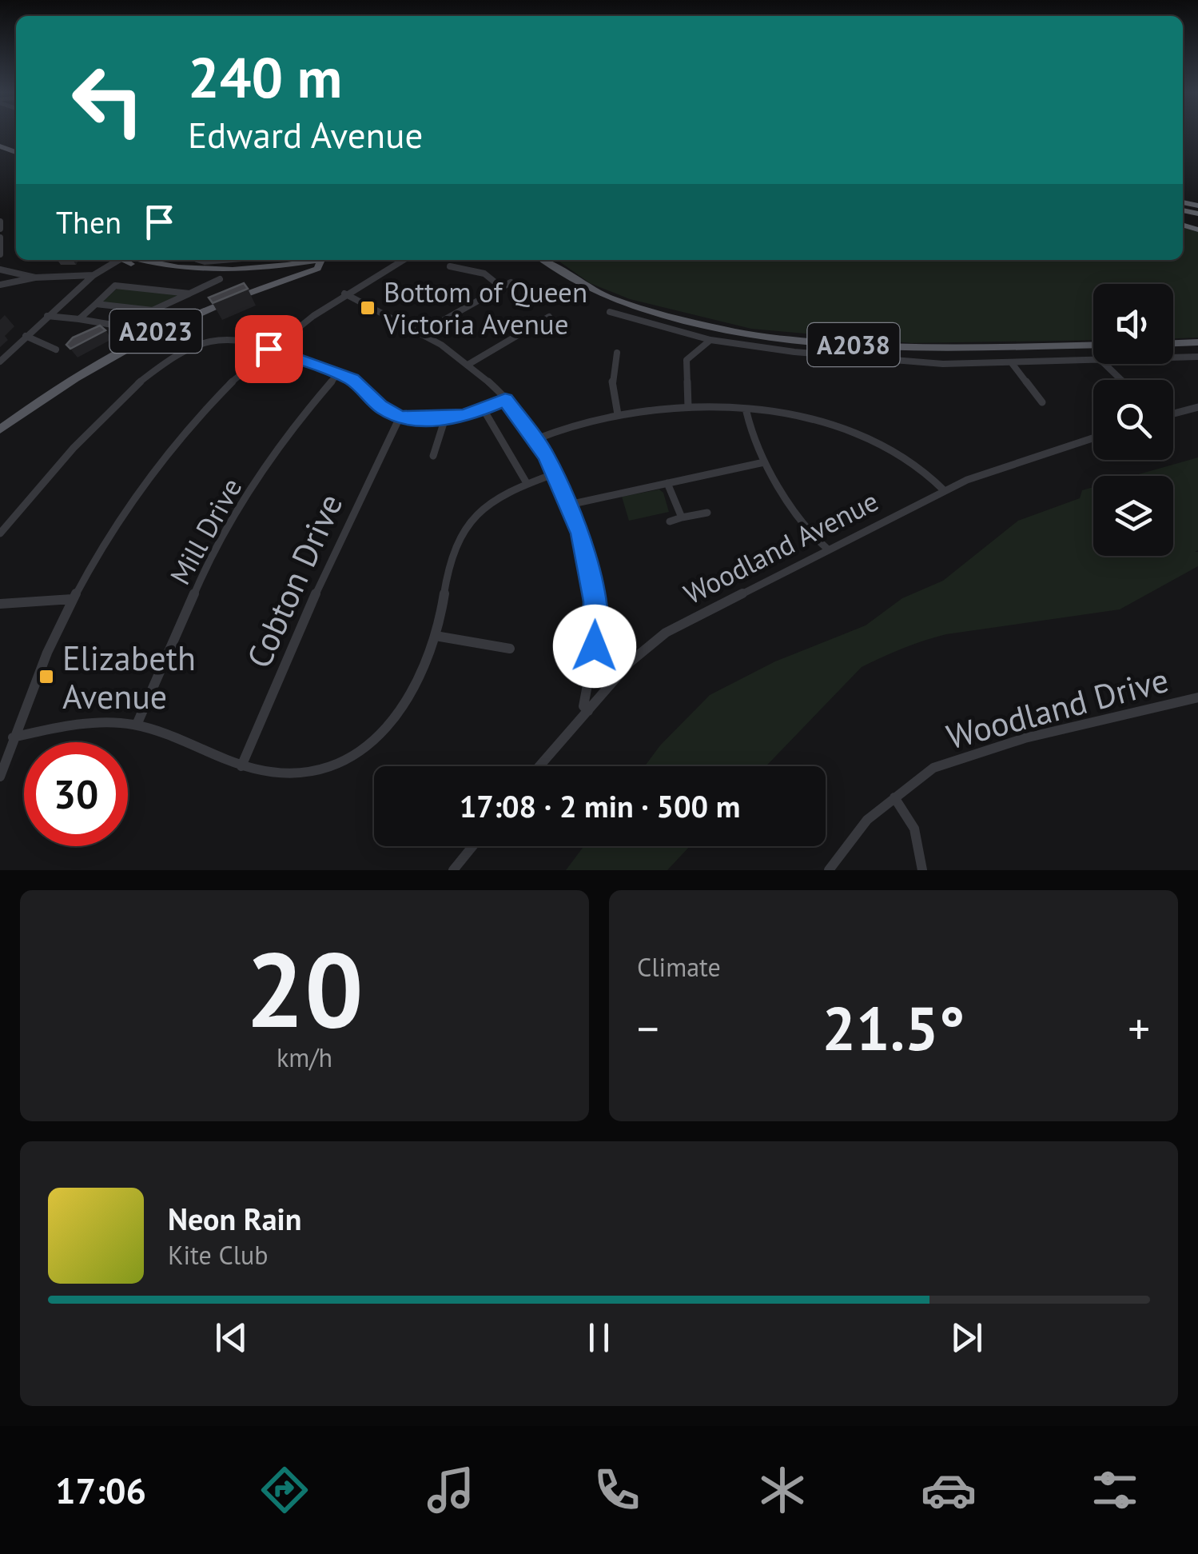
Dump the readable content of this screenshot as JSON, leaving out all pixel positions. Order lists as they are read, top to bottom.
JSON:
{
  "streets": {
    "main road": ["A2023", "A2038"],
    "street": [
      "Mill Drive",
      "Woodland Avenue",
      "Cobton Drive",
      "Woodland Drive"
    ]
  },
  "places": {
    "transit": ["Bottom of Queen Victoria Avenue", "Elizabeth Avenue"]
  },
  "page": {
    "turn": ["240 m", "Edward Avenue"],
    "then": "Then",
    "limit": "30",
    "trip": "17:08 · 2 min · 500 m",
    "tile": [
      ["20", "km/h"],
      "Climate"
    ],
    "heat": ["−", "21.5°", "+"],
    "song": ["Neon Rain", "Kite Club"],
    "tabs": "17:06"
  }
}
